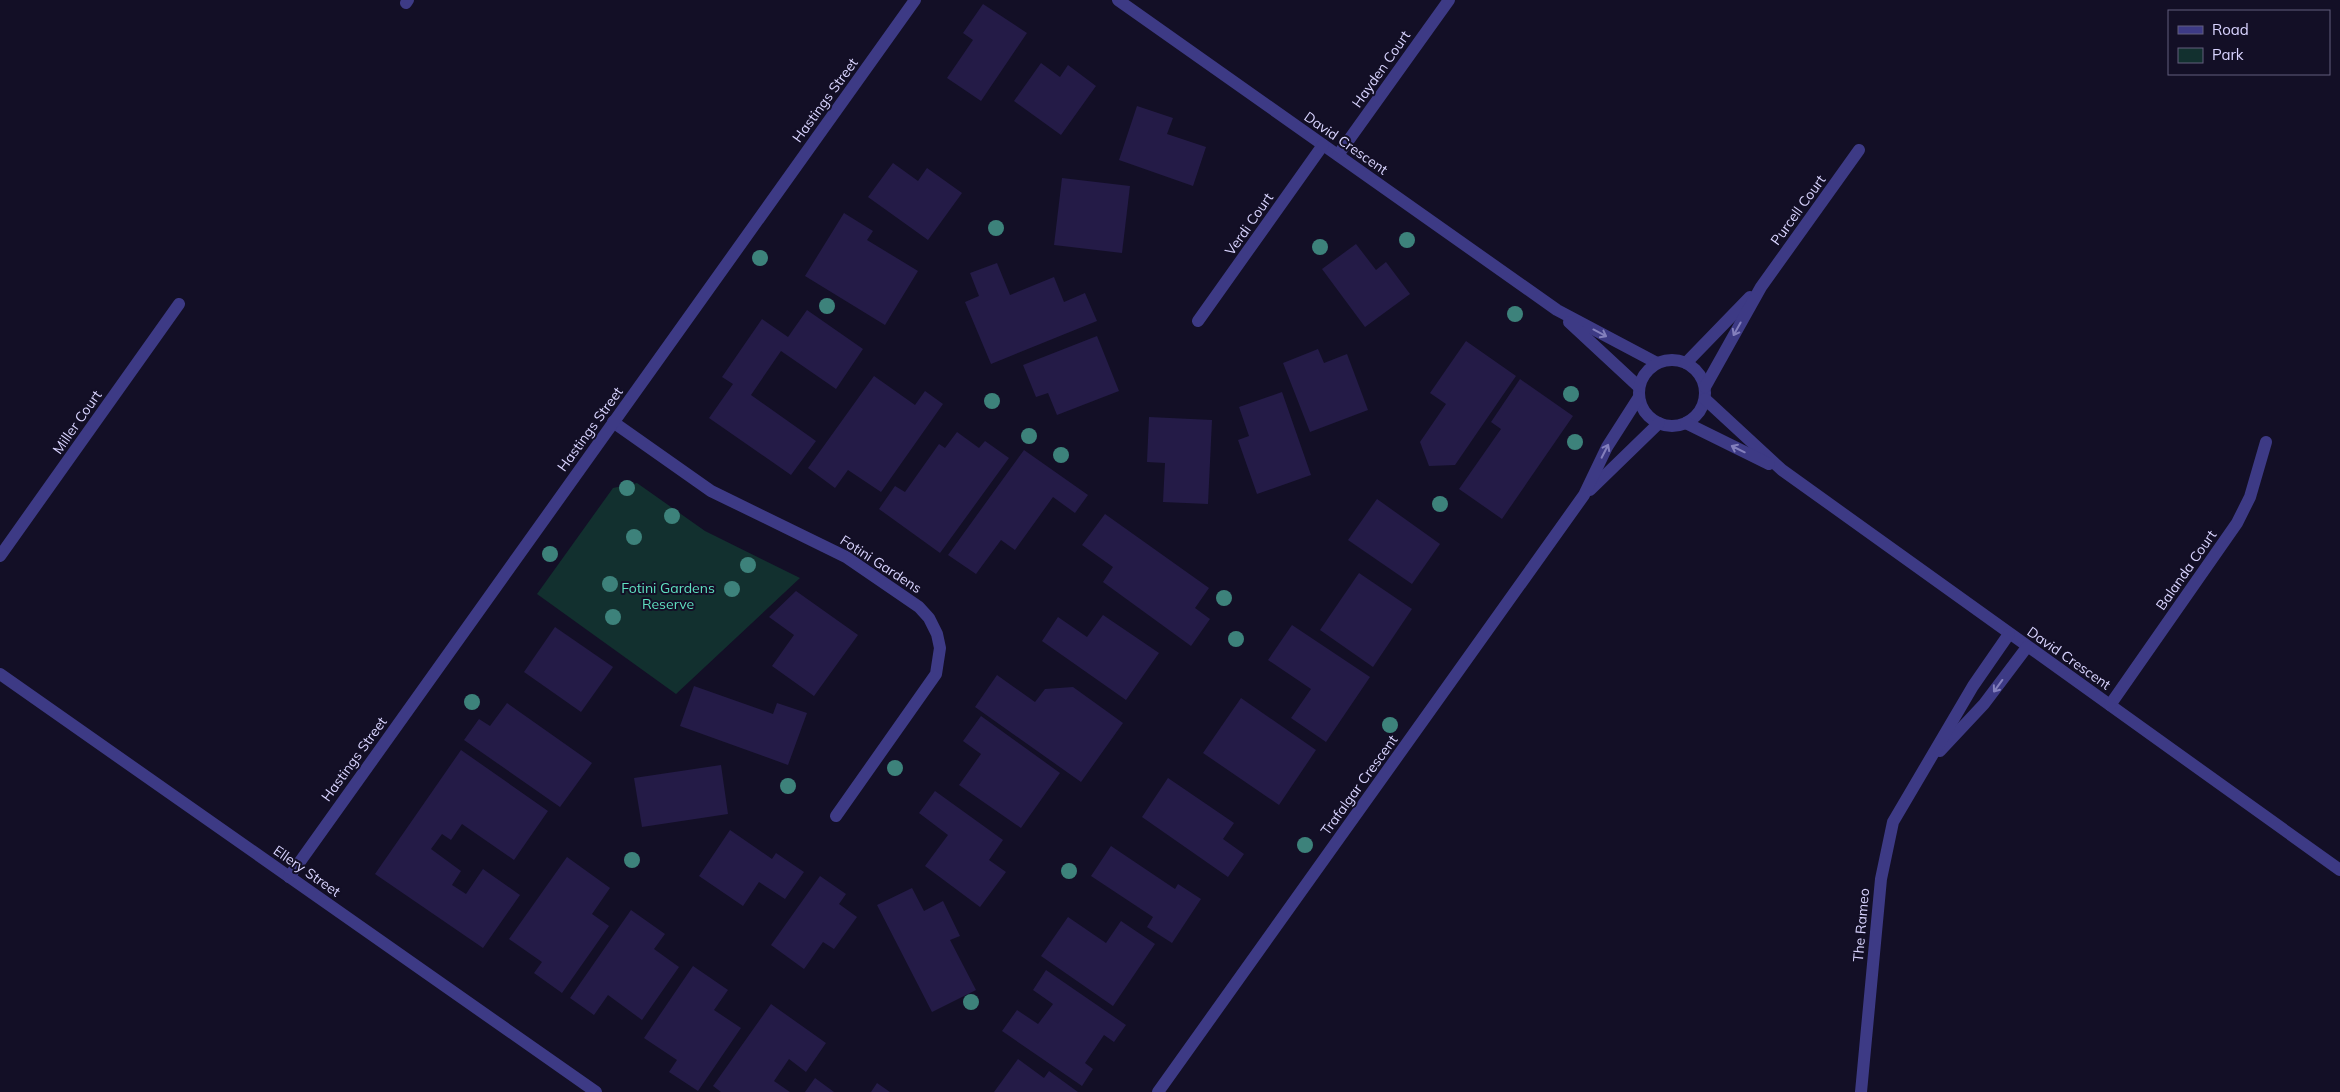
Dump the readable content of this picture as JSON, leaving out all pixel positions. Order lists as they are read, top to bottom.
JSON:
{
  "streets": {
    "street": [
      "Hayden Court",
      "Hastings Street",
      "David Crescent",
      "Purcell Court",
      "Verdi Court",
      "Miller Court",
      "Fotini Gardens",
      "Balanda Court",
      "Trafalgar Crescent",
      "Ellery Street",
      "The Rameo"
    ]
  },
  "crossings": [
    ["Hayden Court", "David Crescent"],
    ["Hastings Street", "Fotini Gardens"],
    ["Hastings Street", "Ellery Street"],
    ["David Crescent", "Purcell Court"],
    ["David Crescent", "Verdi Court"],
    ["David Crescent", "Balanda Court"],
    ["David Crescent", "Trafalgar Crescent"],
    ["David Crescent", "The Rameo"],
    ["Purcell Court", "Trafalgar Crescent"]
  ],
  "parks": ["Fotini Gardens Reserve"],
  "legend": ["Road", "Park"]
}
